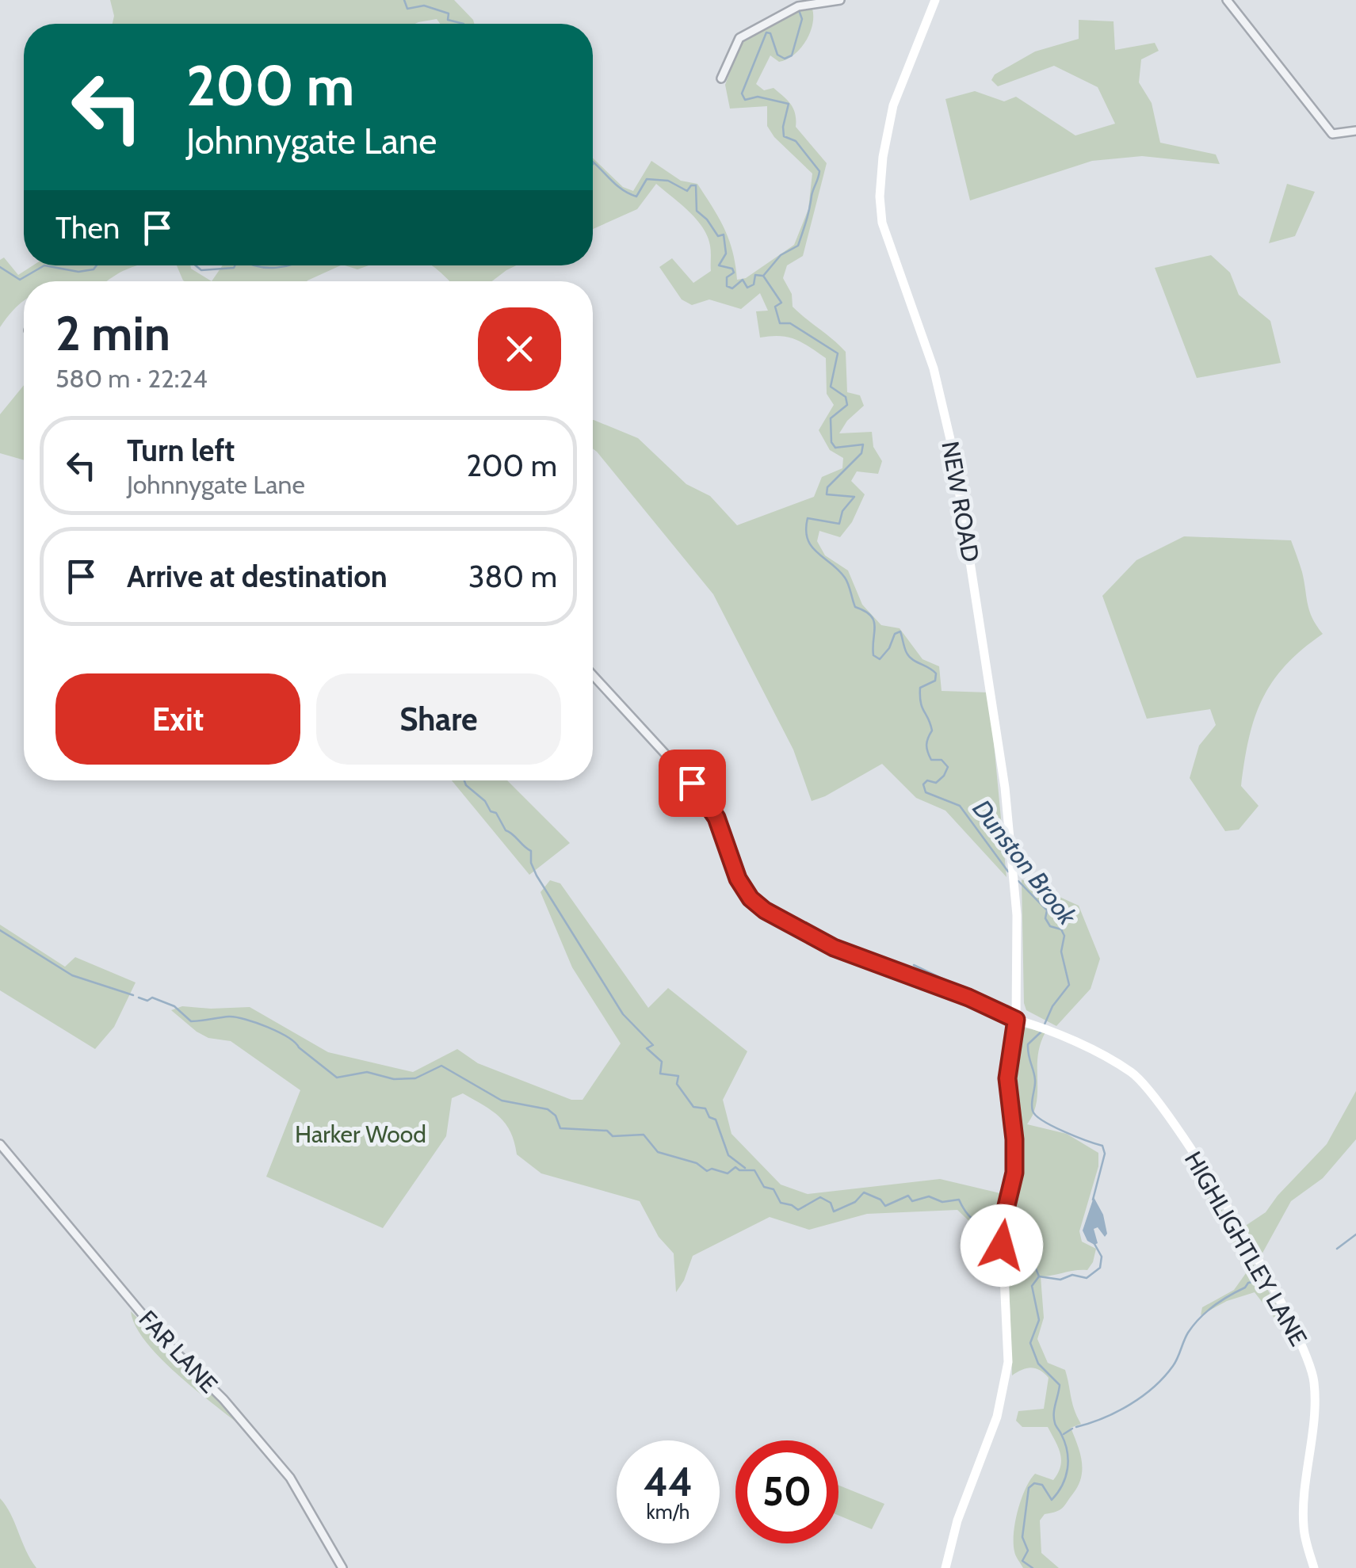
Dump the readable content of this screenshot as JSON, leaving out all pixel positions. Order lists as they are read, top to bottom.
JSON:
{
  "streets": {
    "main road": ["NEW ROAD", "HIGHLIGHTLEY LANE"],
    "street": ["FAR LANE"]
  },
  "crossings": [
    ["NEW ROAD", "HIGHLIGHTLEY LANE"]
  ],
  "water": ["Dunston Brook"],
  "parks": ["Harker Wood"],
  "page": {
    "turn": ["200 m", "Johnnygate Lane"],
    "then": "Then",
    "heading": ["2 min", "580 m · 22:24"],
    "list": [
      {
        "name": "Turn left",
        "note": "Johnnygate Lane",
        "value": "200 m"
      },
      {
        "name": "Arrive at destination",
        "value": "380 m"
      }
    ],
    "buttons": ["Exit", "Share"],
    "speed": "44 km/h",
    "limit": "50"
  }
}
